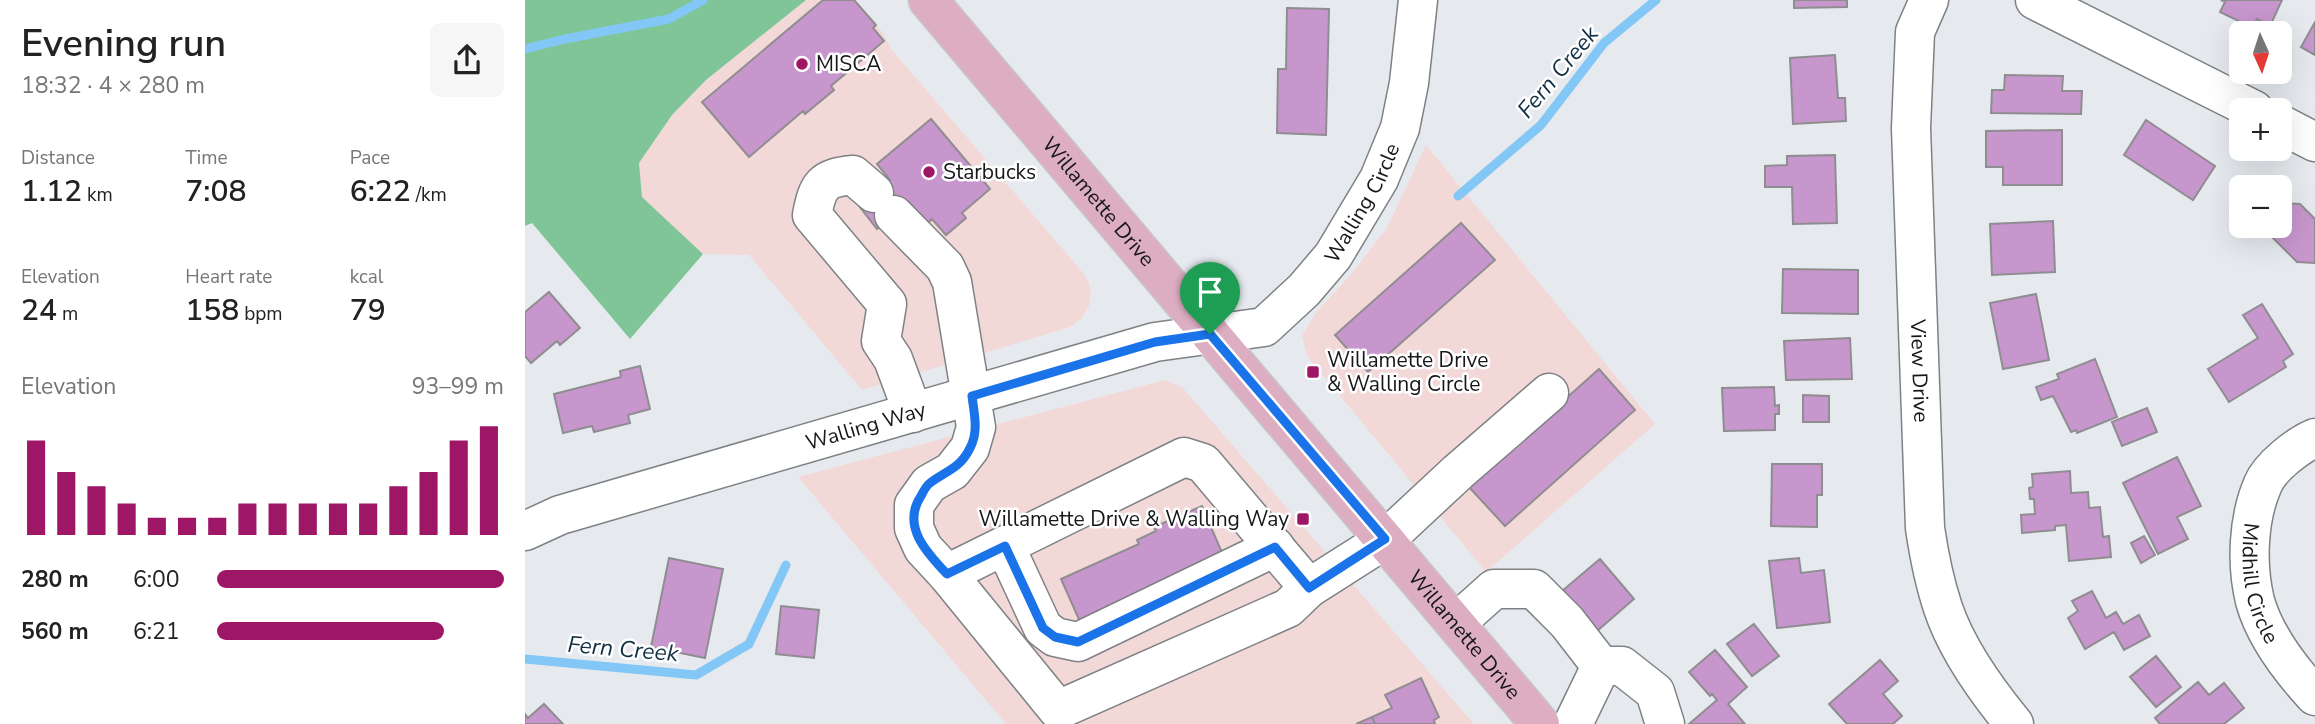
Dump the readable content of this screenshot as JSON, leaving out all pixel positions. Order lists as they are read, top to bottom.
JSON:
{
  "streets": {
    "main road": ["Willamette Drive"],
    "street": [
      "Walling Circle",
      "View Drive",
      "Walling Way",
      "Midhill Circle"
    ]
  },
  "crossings": [
    ["Willamette Drive", "Walling Circle"],
    ["Willamette Drive", "Walling Way"],
    ["Walling Circle", "Walling Way"]
  ],
  "water": ["Fern Creek"],
  "places": {
    "other": ["MISCA", "Starbucks"],
    "transit": ["Willamette Drive & Walling Circle", "Willamette Drive & Walling Way"]
  },
  "north": "bottom",
  "page": {
    "heading": ["Evening run", "18:32 · 4 × 280 m"],
    "map_buttons": ["+", "−"],
    "stats": [
      ["Distance", "1.12 km"],
      ["Time", "7:08"],
      ["Pace", "6:22 /km"],
      ["Elevation", "24 m"],
      ["Heart rate", "158 bpm"],
      ["kcal", "79"]
    ],
    "chart": ["Elevation", "93–99 m"],
    "list": [
      {
        "name": "280 m",
        "note": "6:00"
      },
      {
        "name": "560 m",
        "note": "6:21"
      }
    ]
  }
}
